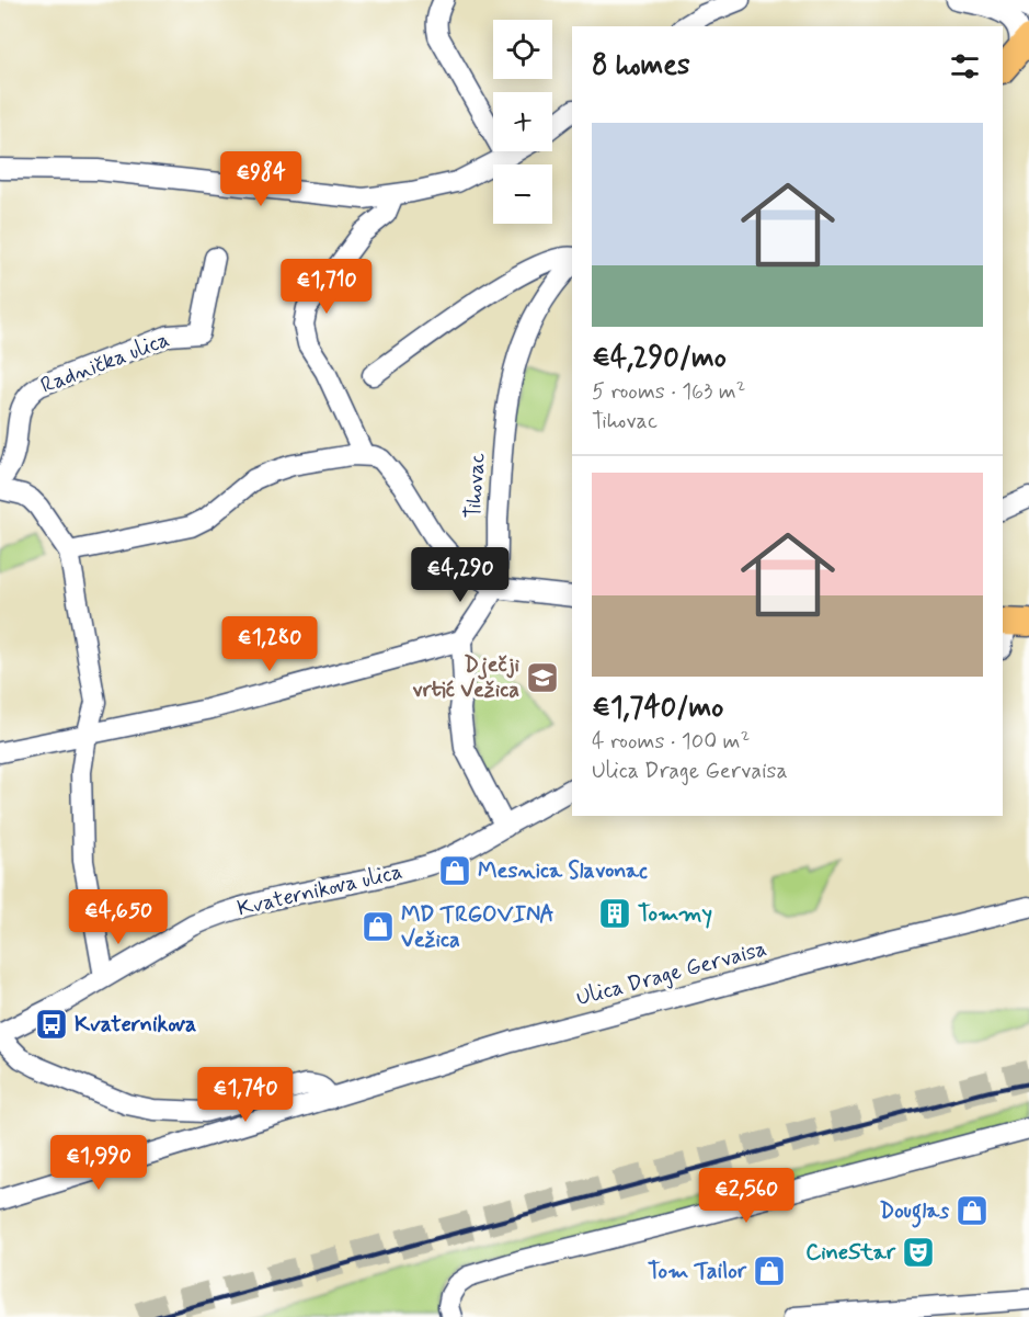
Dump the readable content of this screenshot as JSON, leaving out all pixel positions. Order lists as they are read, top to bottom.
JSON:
{
  "streets": {
    "street": [
      "Radnička ulica",
      "Tihovac",
      "Kvaternikova ulica",
      "Ulica Drage Gervaisa"
    ]
  },
  "places": {
    "school or university": ["Dječji vrtić Vežica"],
    "shop": [
      "Mesnica Slavonac",
      "MD TRGOVINA Vežica",
      "Douglas",
      "Tom Tailor"
    ],
    "building": ["Tommy"],
    "bus stop": ["Kvaternikova"],
    "theatre": ["CineStar"]
  },
  "page": {
    "map_buttons": ["+", "−"],
    "heading": "8 homes",
    "list": [
      {
        "name": "€4,290/mo",
        "note": "5 rooms · 163 m² · Tihovac"
      },
      {
        "name": "€1,740/mo",
        "note": "4 rooms · 100 m² · Ulica Drage Gervaisa"
      }
    ],
    "price": [
      "€984",
      "€1,710",
      "€4,290",
      "€1,280",
      "€4,650",
      "€1,740",
      "€1,990",
      "€2,560"
    ]
  }
}
